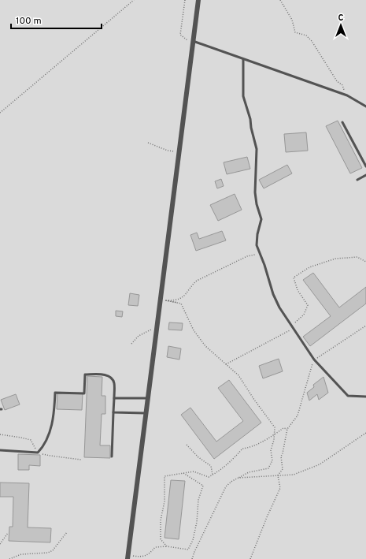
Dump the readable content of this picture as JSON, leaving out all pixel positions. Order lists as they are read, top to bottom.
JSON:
{
  "scale_bar": "100 m",
  "north": "top"
}
